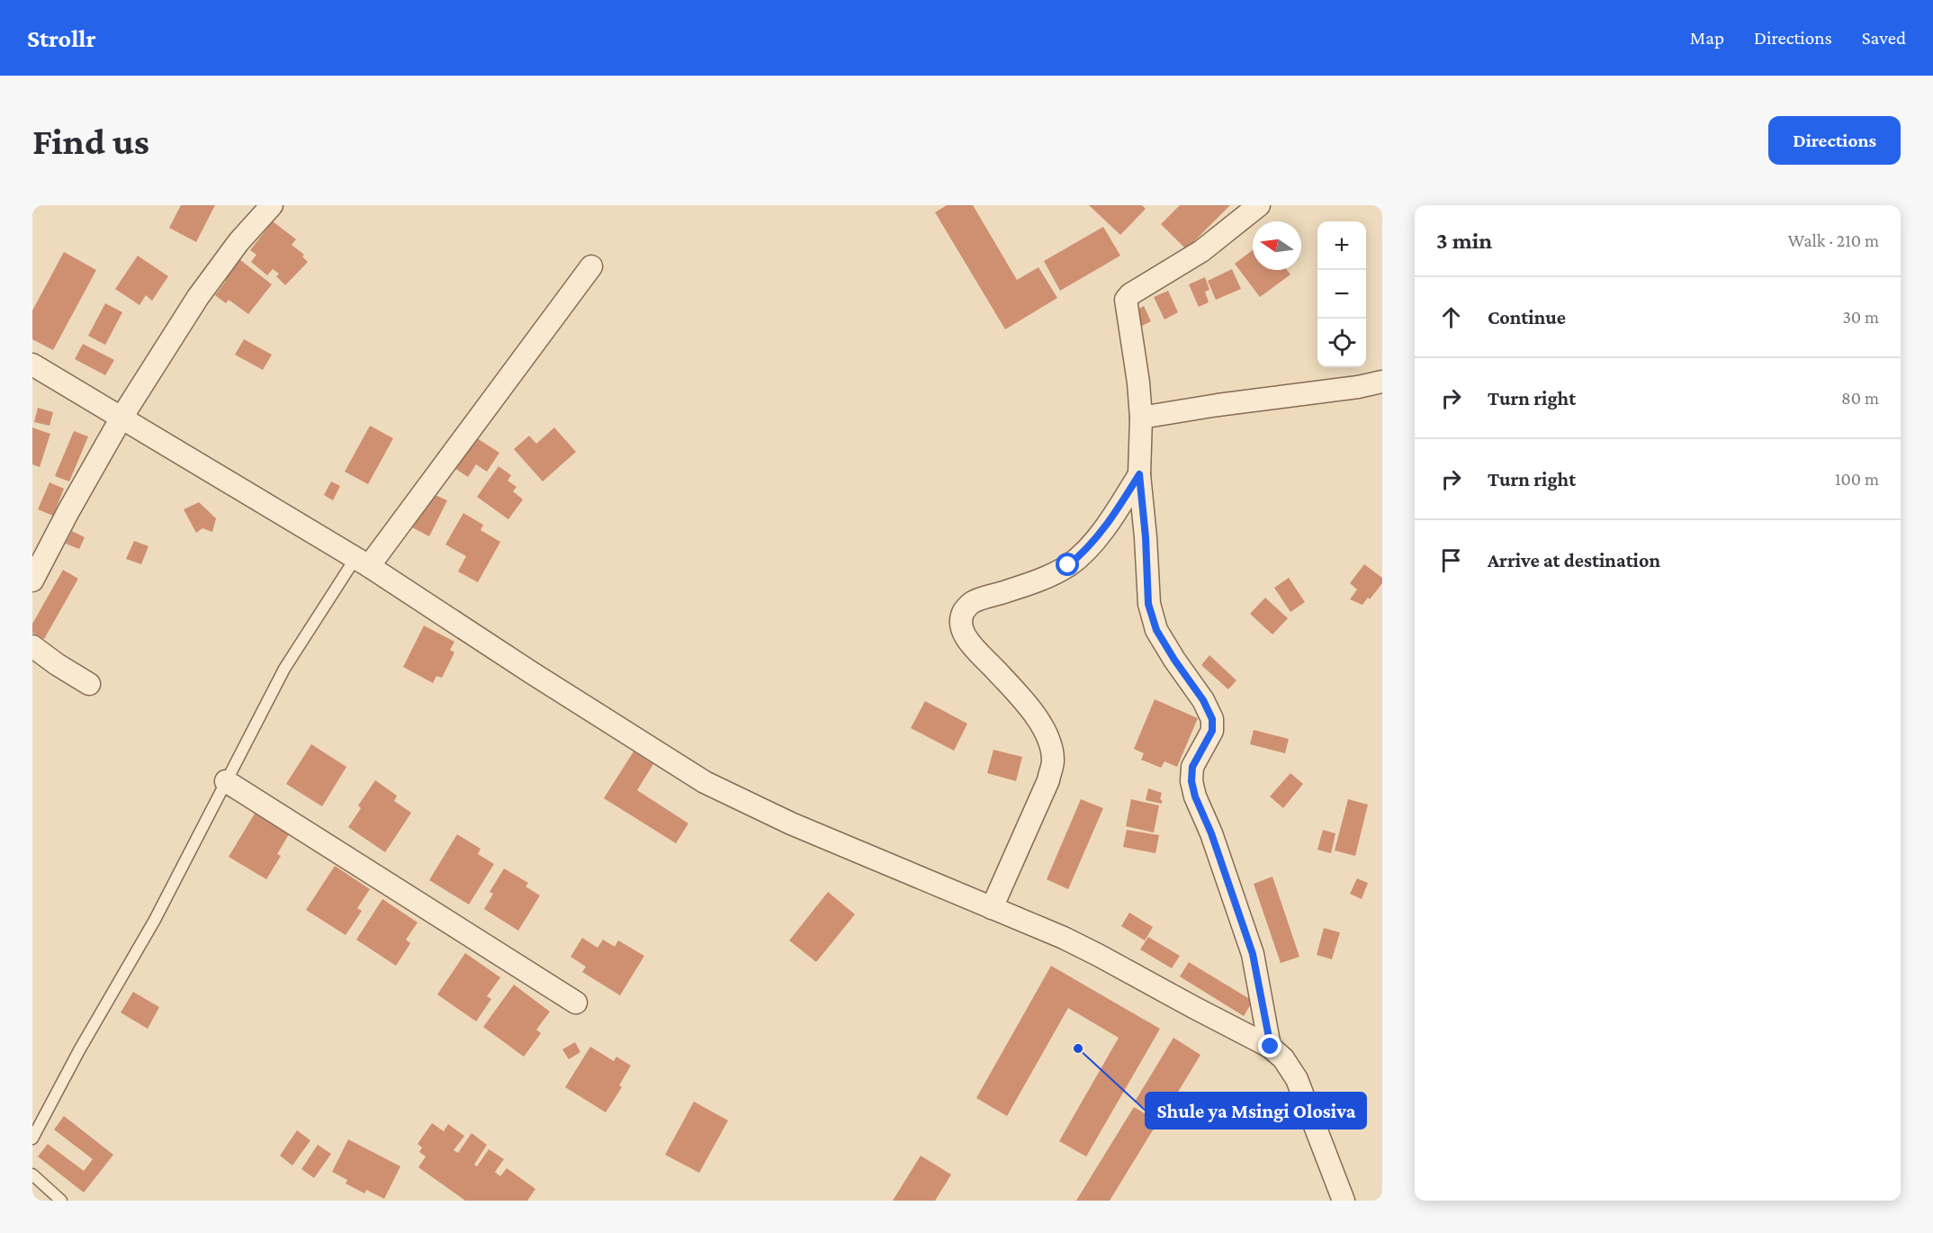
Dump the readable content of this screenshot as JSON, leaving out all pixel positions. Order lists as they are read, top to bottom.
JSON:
{
  "places": ["Shule ya Msingi Olosiva"],
  "north": "left",
  "page": {
    "header": "Strollr",
    "nav": ["Map", "Directions", "Saved"],
    "buttons": "Directions",
    "title": "Find us",
    "heading": ["3 min", "Walk · 210 m"],
    "map_buttons": ["+", "−"],
    "list": [
      ["Continue", "30 m"],
      ["Turn right", "80 m"],
      ["Turn right", "100 m"],
      "Arrive at destination"
    ]
  }
}
